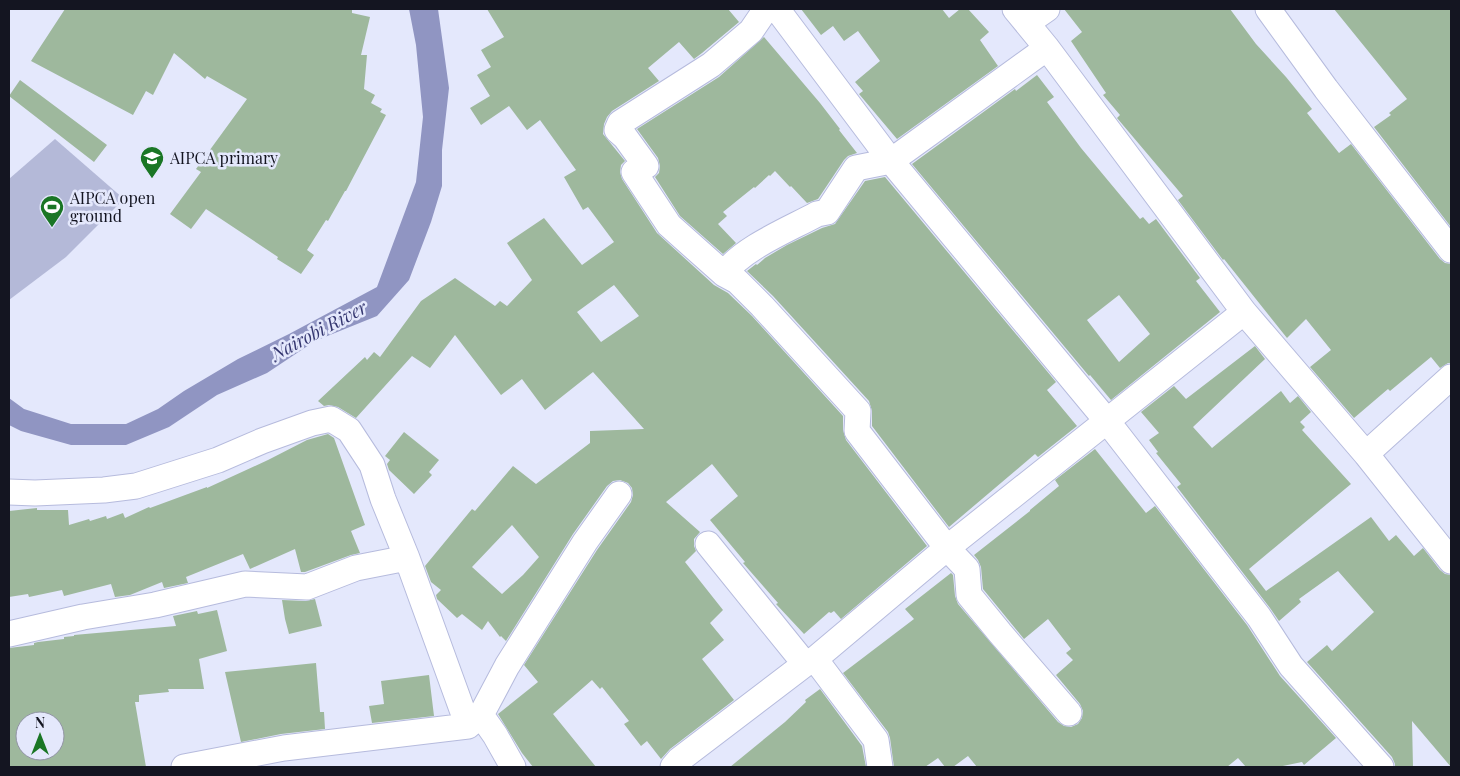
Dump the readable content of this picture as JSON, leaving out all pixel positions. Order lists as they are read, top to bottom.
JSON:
{
  "water": ["Nairobi River"],
  "places": {
    "school or university": ["AIPCA primary"],
    "sports": ["AIPCA open ground"]
  },
  "north": "top"
}
